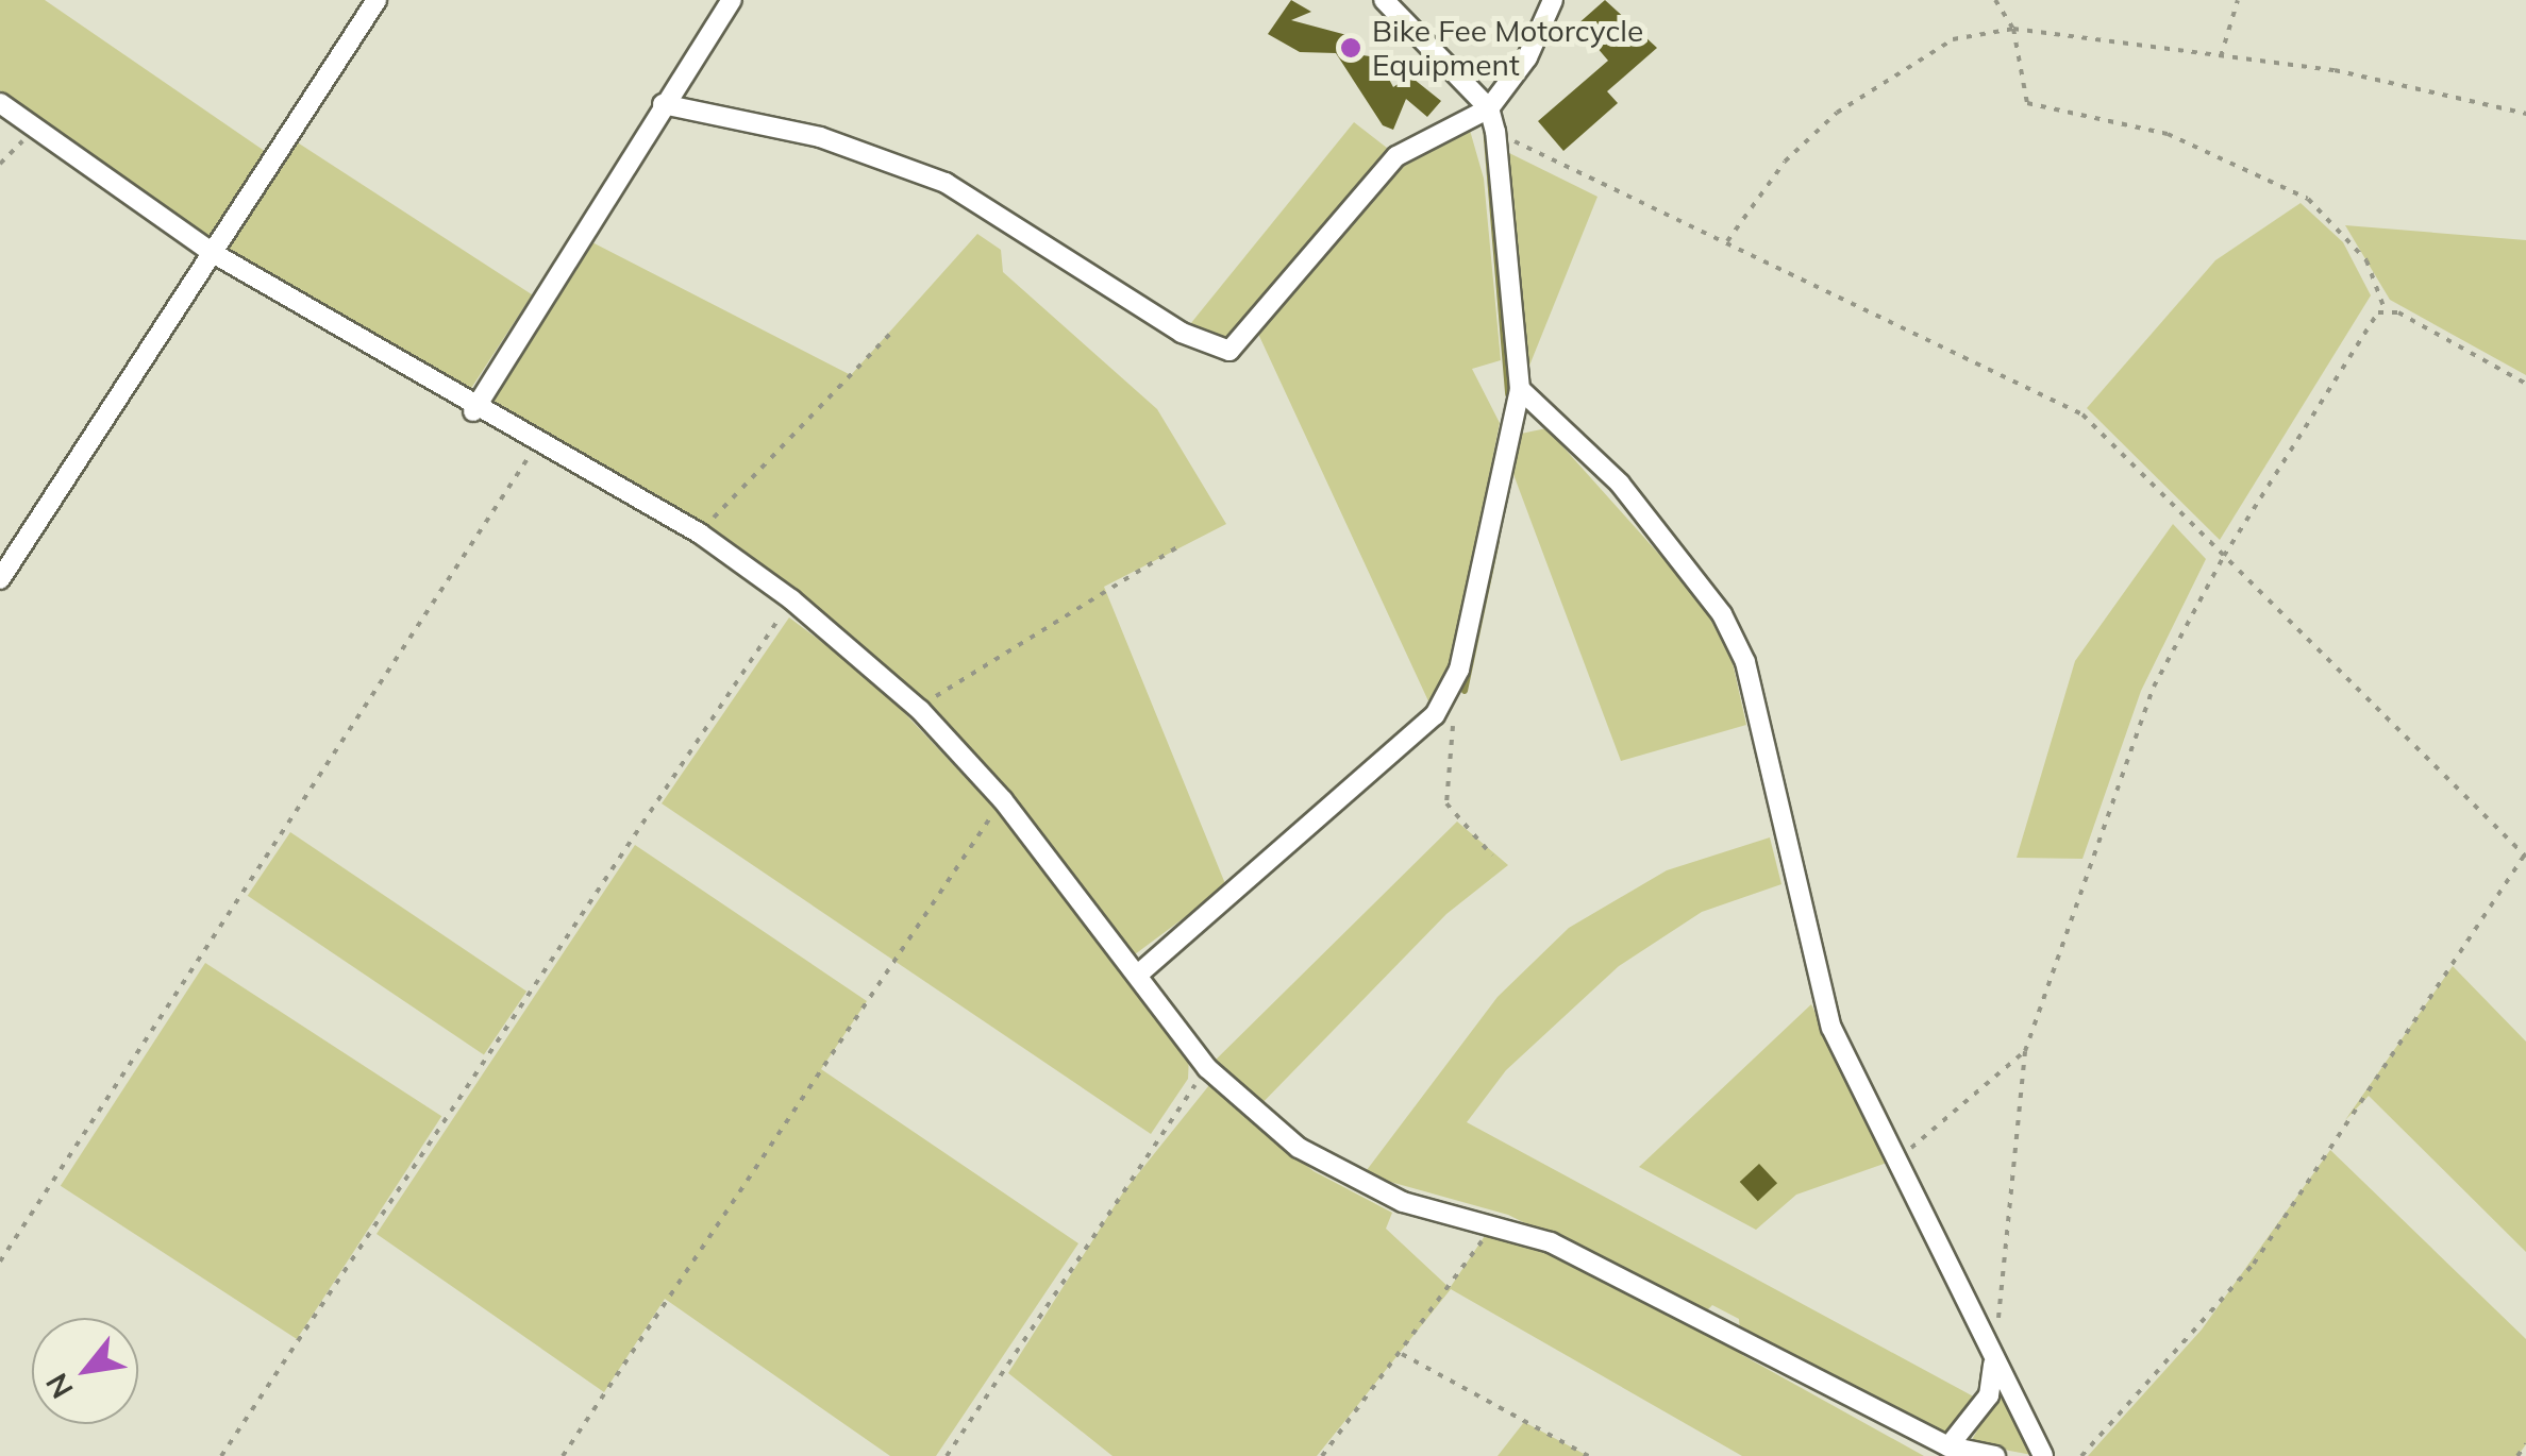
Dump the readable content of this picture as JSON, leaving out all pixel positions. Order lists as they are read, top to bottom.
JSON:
{
  "places": ["Bike Fee Motorcycle Equipment"],
  "north": "bottom left"
}
